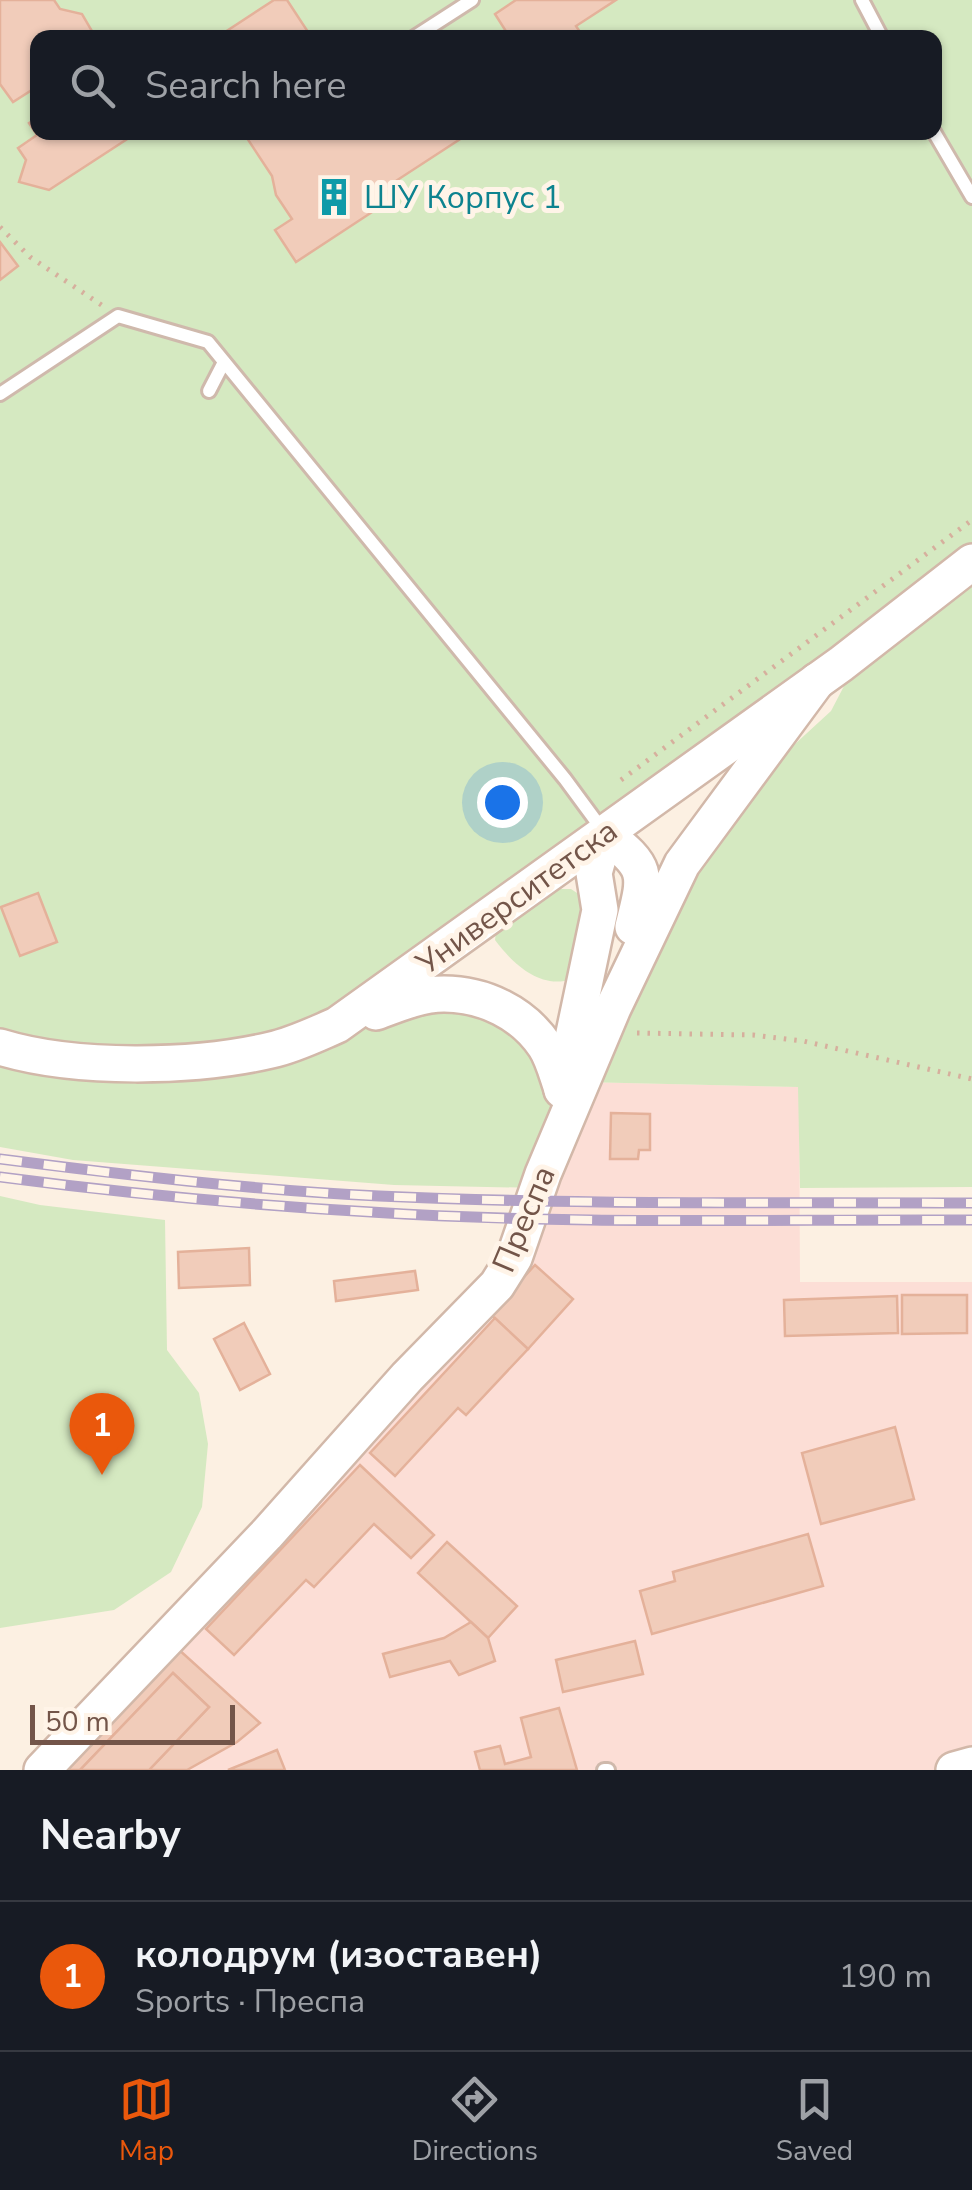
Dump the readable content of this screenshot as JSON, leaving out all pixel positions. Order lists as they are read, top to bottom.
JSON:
{
  "streets": {
    "street": ["Университетска", "Преспа"]
  },
  "crossings": [
    ["Университетска", "Преспа"]
  ],
  "places": {
    "building": ["ШУ Корпус 1"]
  },
  "scale_bar": "50 m",
  "page": {
    "search": "Search here",
    "pins": "1",
    "scale": "50 m",
    "heading": "Nearby",
    "list": [
      {
        "mark": "1",
        "name": "колодрум (изоставен)",
        "note": "Sports · Преспа",
        "value": "190 m"
      }
    ],
    "nav": ["Map", "Directions", "Saved"]
  }
}
